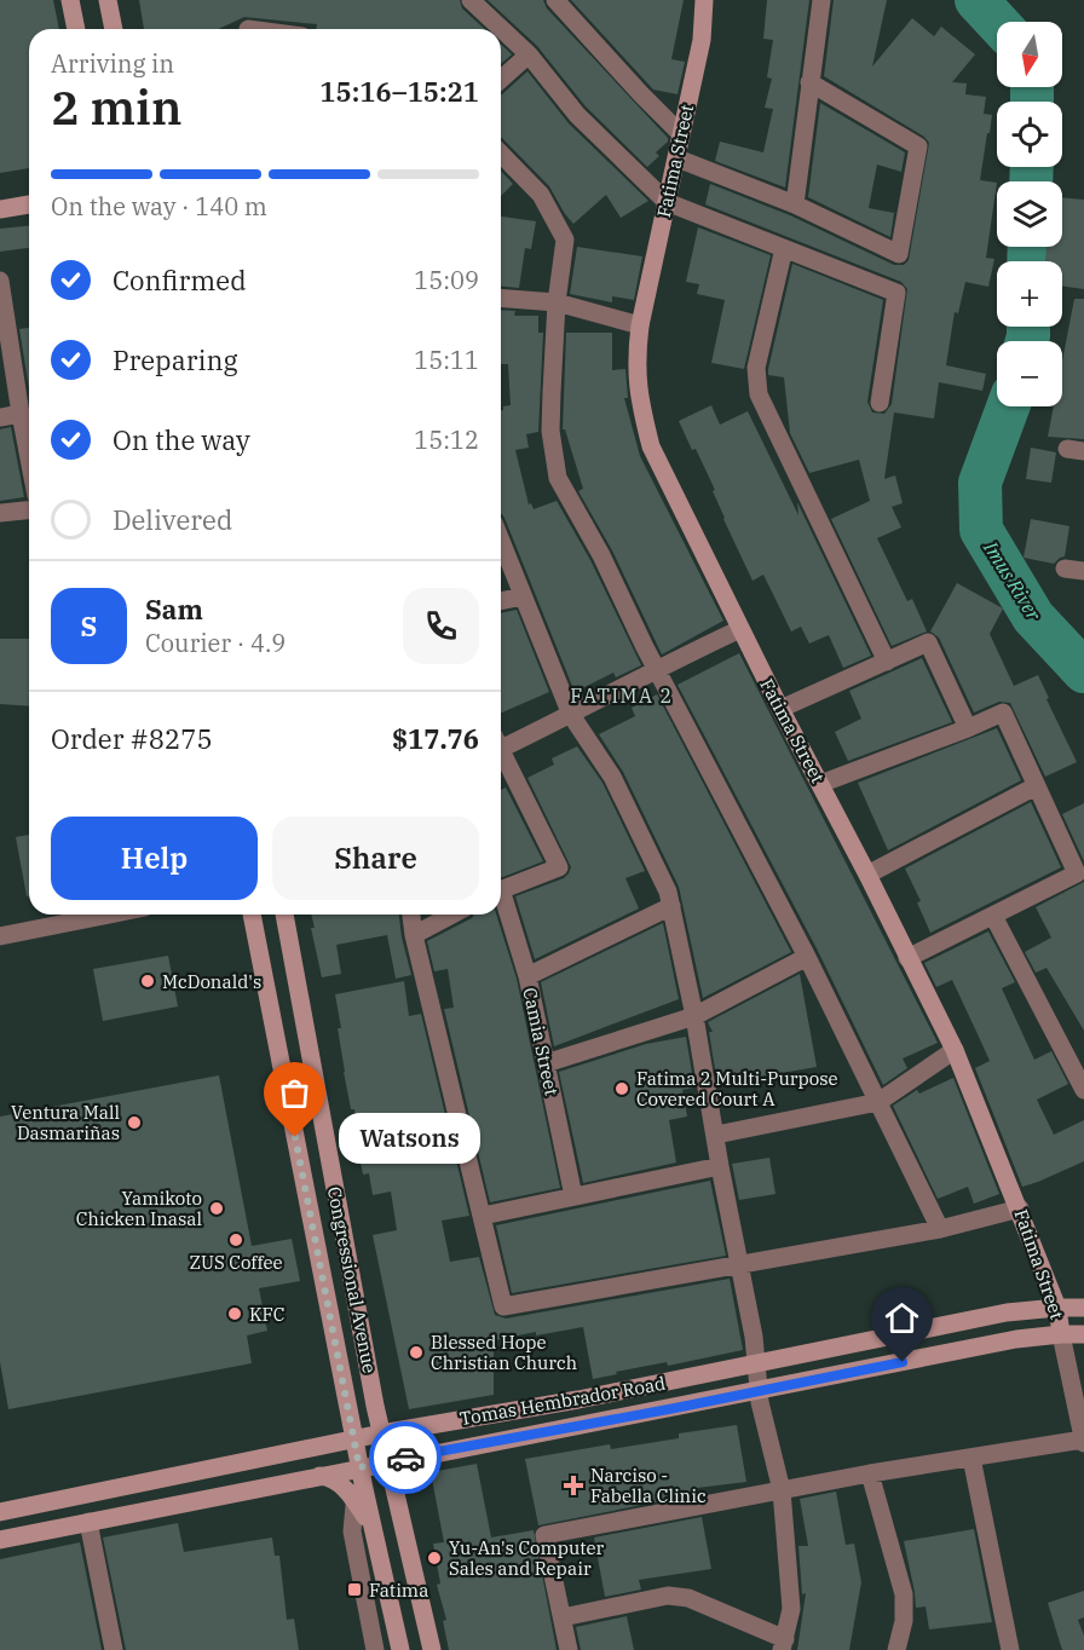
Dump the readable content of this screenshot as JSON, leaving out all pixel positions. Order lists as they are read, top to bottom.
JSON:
{
  "streets": {
    "street": [
      "Fatima Street",
      "Camia Street",
      "Congressional Avenue",
      "Tomas Hembrador Road"
    ]
  },
  "crossings": [
    ["Fatima Street", "Tomas Hembrador Road"],
    ["Congressional Avenue", "Tomas Hembrador Road"]
  ],
  "districts": ["FATIMA 2"],
  "water": ["Imus River"],
  "places": {
    "other": [
      "McDonald's",
      "Fatima 2 Multi-Purpose Covered Court A",
      "Ventura Mall Dasmariñas",
      "Watsons",
      "Yamikoto Chicken Inasal",
      "ZUS Coffee",
      "KFC",
      "Blessed Hope Christian Church",
      "Yu-An's Computer Sales and Repair"
    ],
    "health": ["Narciso - Fabella Clinic"],
    "transit": ["Fatima"]
  },
  "north": "bottom",
  "page": {
    "map_buttons": ["+", "−"],
    "heading": ["2 min", "Arriving in", "15:16–15:21"],
    "panel": [
      "Sam",
      "Courier · 4.9",
      "Order #8275",
      "$17.76"
    ],
    "bar": "On the way · 140 m",
    "list": [
      ["Confirmed", "15:09"],
      ["Preparing", "15:11"],
      ["On the way", "15:12"],
      "Delivered"
    ],
    "round": "S",
    "buttons": ["Help", "Share"],
    "bubble": "Watsons"
  }
}
